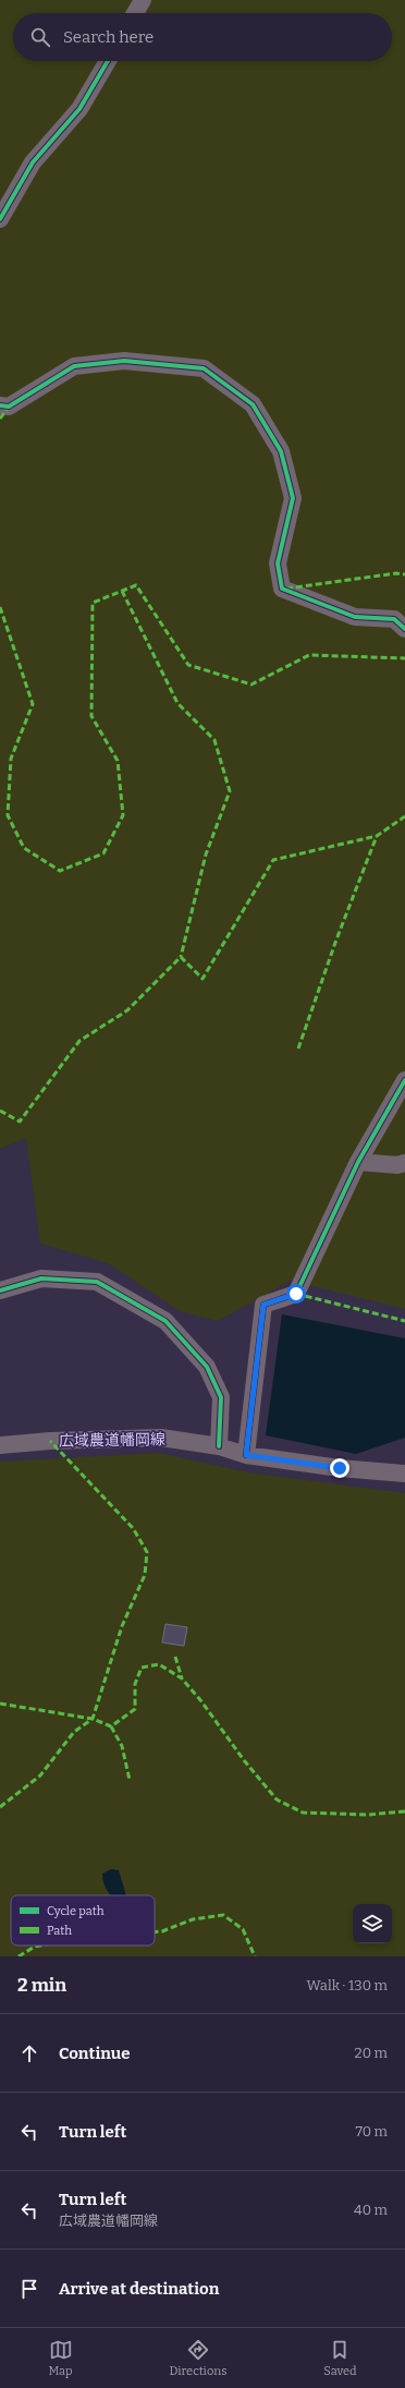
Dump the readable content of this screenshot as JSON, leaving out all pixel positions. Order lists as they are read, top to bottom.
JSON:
{
  "streets": {
    "street": ["広域農道幡岡線"]
  },
  "legend": ["Cycle path", "Path"],
  "page": {
    "search": "Search here",
    "heading": ["2 min", "Walk · 130 m"],
    "list": [
      ["Continue", "20 m"],
      ["Turn left", "70 m"],
      ["Turn left", "広域農道幡岡線", "40 m"],
      "Arrive at destination"
    ],
    "nav": ["Map", "Directions", "Saved"]
  }
}
